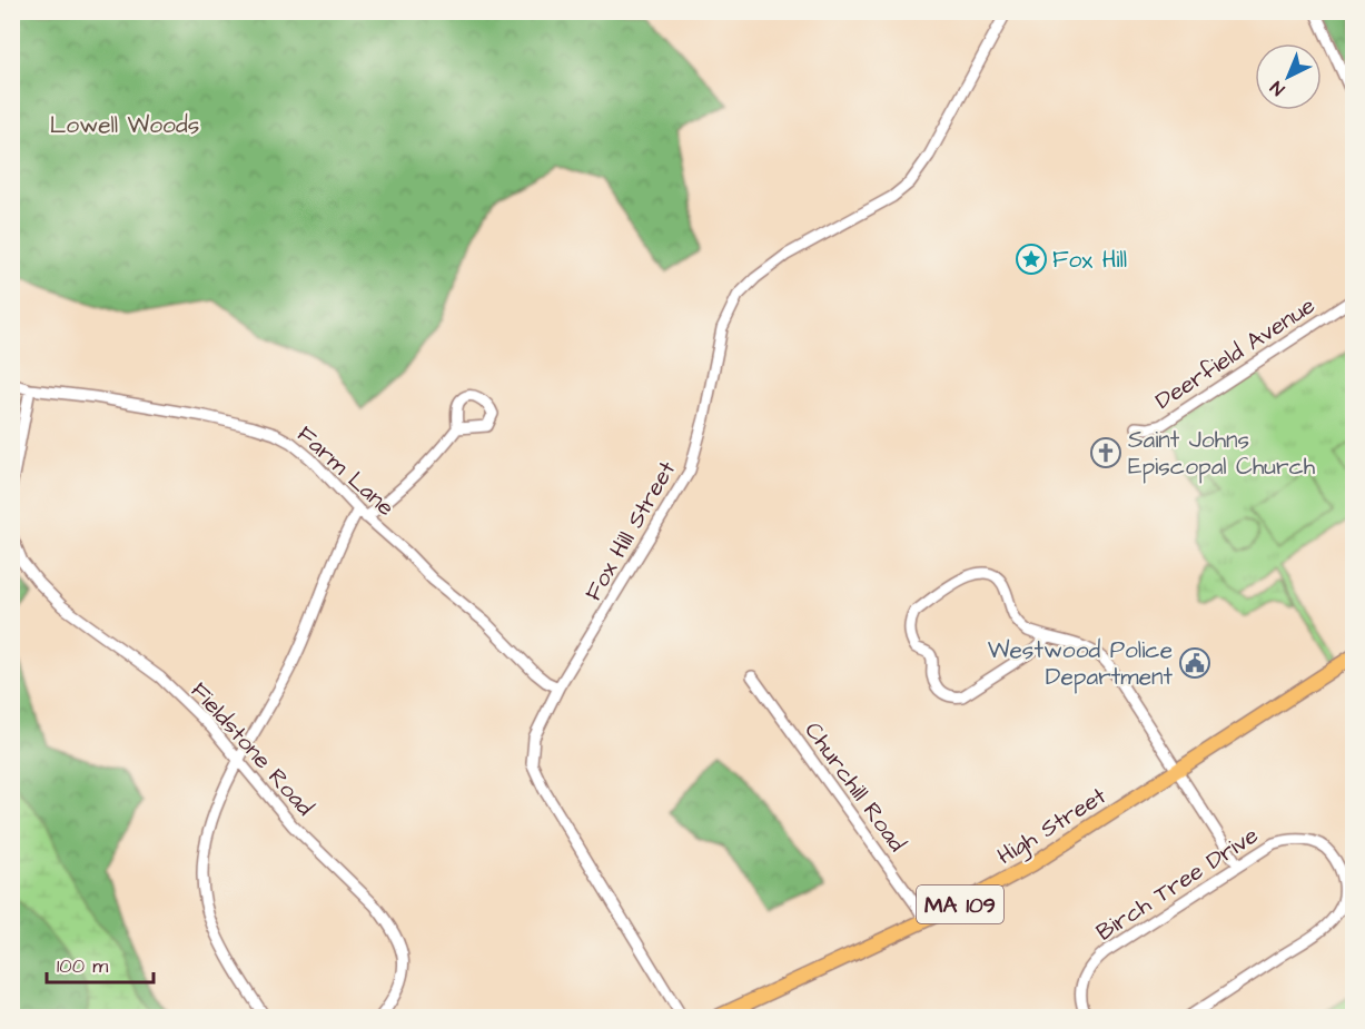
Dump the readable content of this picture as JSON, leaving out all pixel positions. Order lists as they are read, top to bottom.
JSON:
{
  "streets": {
    "main road": ["High Street", "MA 109"],
    "street": [
      "Deerfield Avenue",
      "Farm Lane",
      "Fox Hill Street",
      "Fieldstone Road",
      "Churchill Road",
      "Birch Tree Drive"
    ]
  },
  "crossings": [
    ["Farm Lane", "Fox Hill Street"],
    ["Churchill Road", "High Street"]
  ],
  "parks": ["Lowell Woods"],
  "places": {
    "place": ["Fox Hill"],
    "church": ["Saint Johns Episcopal Church"],
    "public building": ["Westwood Police Department"]
  },
  "scale_bar": "100 m",
  "north": "bottom left"
}
